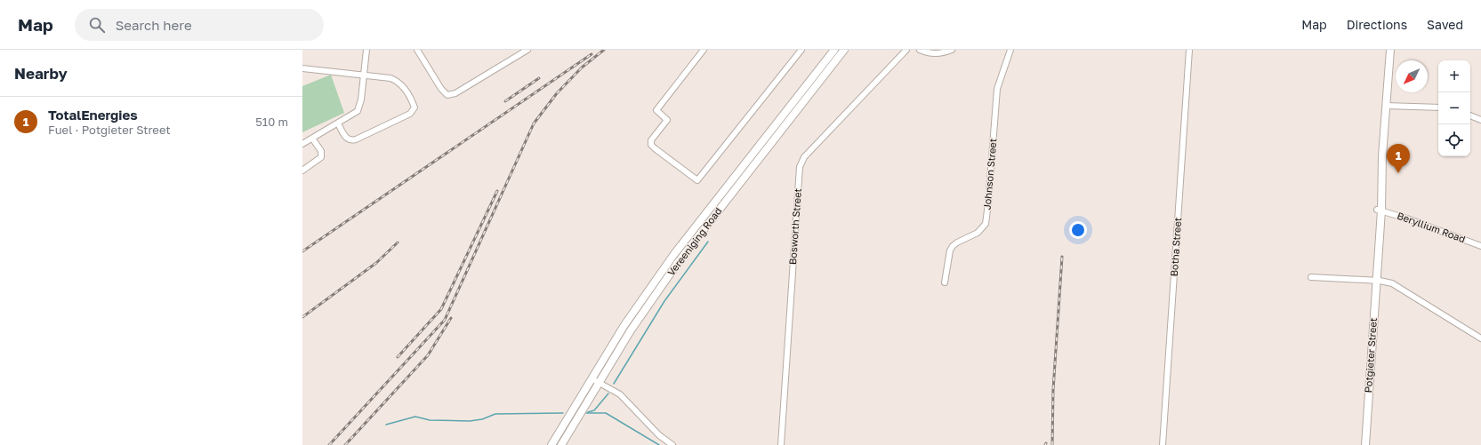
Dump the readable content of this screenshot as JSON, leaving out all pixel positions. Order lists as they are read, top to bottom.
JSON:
{
  "streets": {
    "main road": ["Vereeniging Road", "Potgieter Street"],
    "street": [
      "Johnson Street",
      "Bosworth Street",
      "Beryllium Road",
      "Botha Street"
    ]
  },
  "crossings": [
    ["Beryllium Road", "Potgieter Street"]
  ],
  "north": "bottom left",
  "page": {
    "header": "Map",
    "search": "Search here",
    "nav": ["Map", "Directions", "Saved"],
    "heading": "Nearby",
    "map_buttons": ["+", "−"],
    "list": [
      {
        "mark": "1",
        "name": "TotalEnergies",
        "note": "Fuel · Potgieter Street",
        "value": "510 m"
      }
    ],
    "pins": "1"
  }
}
